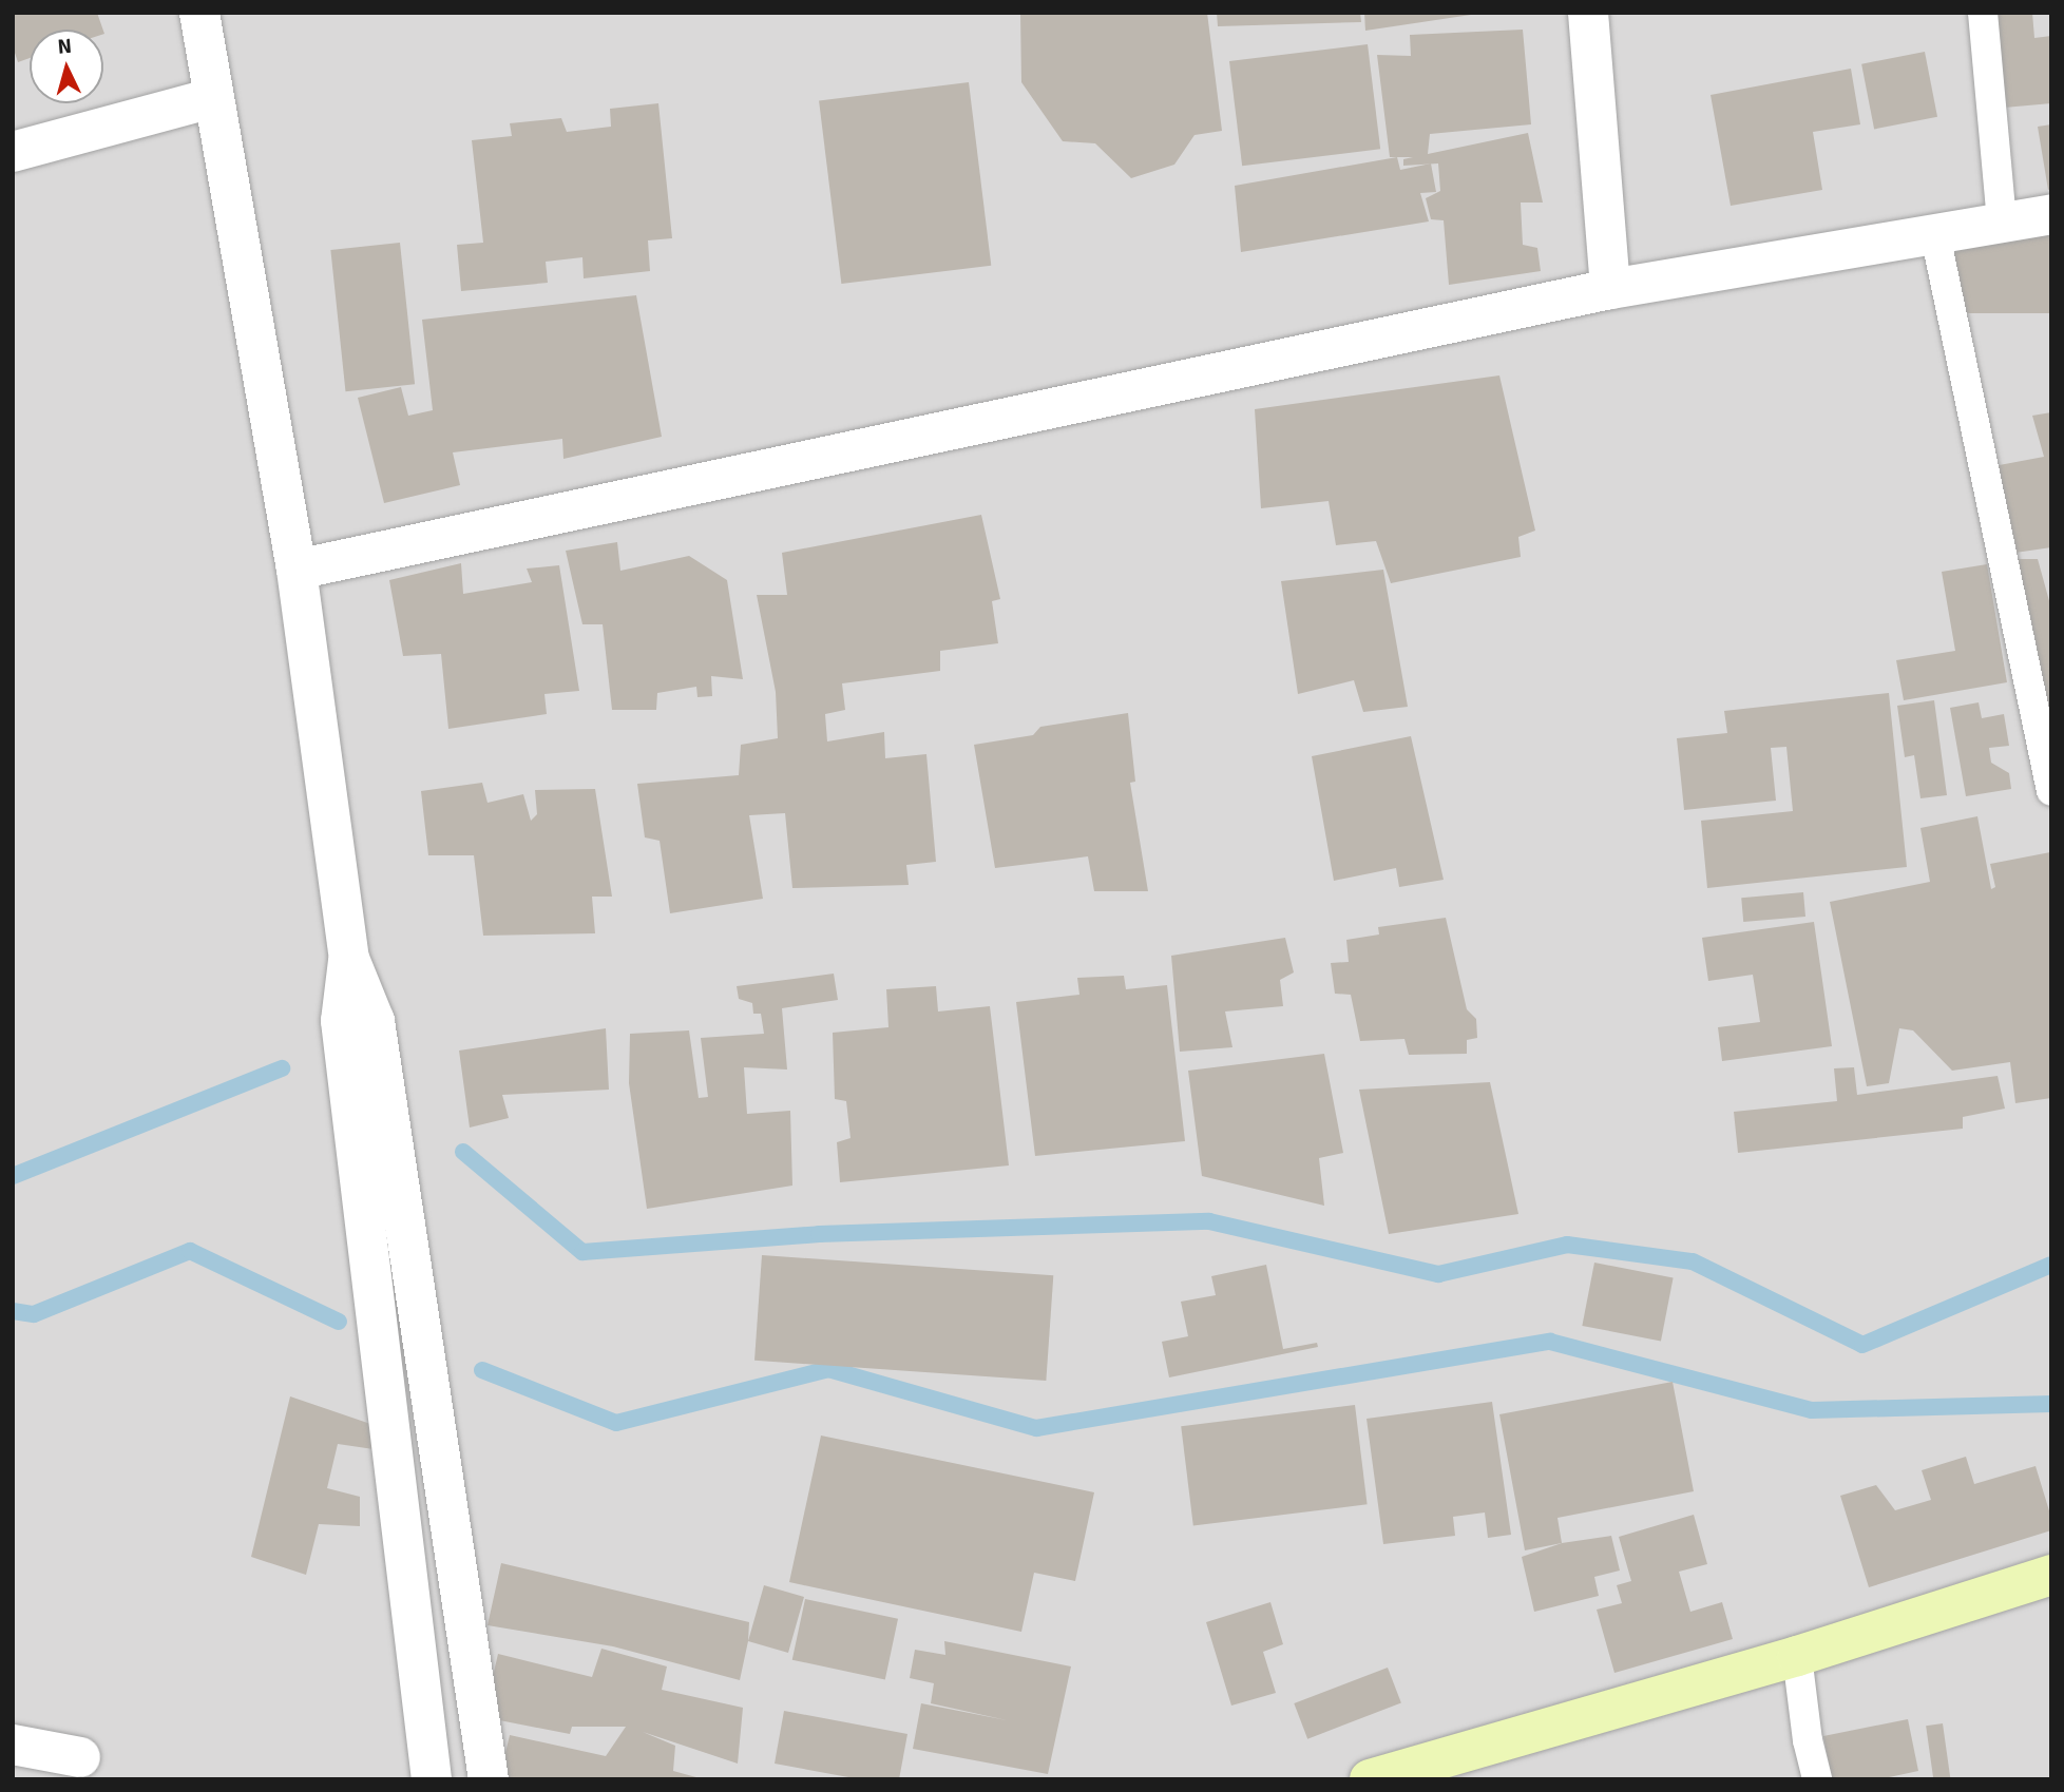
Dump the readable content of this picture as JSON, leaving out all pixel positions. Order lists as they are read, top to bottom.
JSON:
{
  "north": "top"
}
